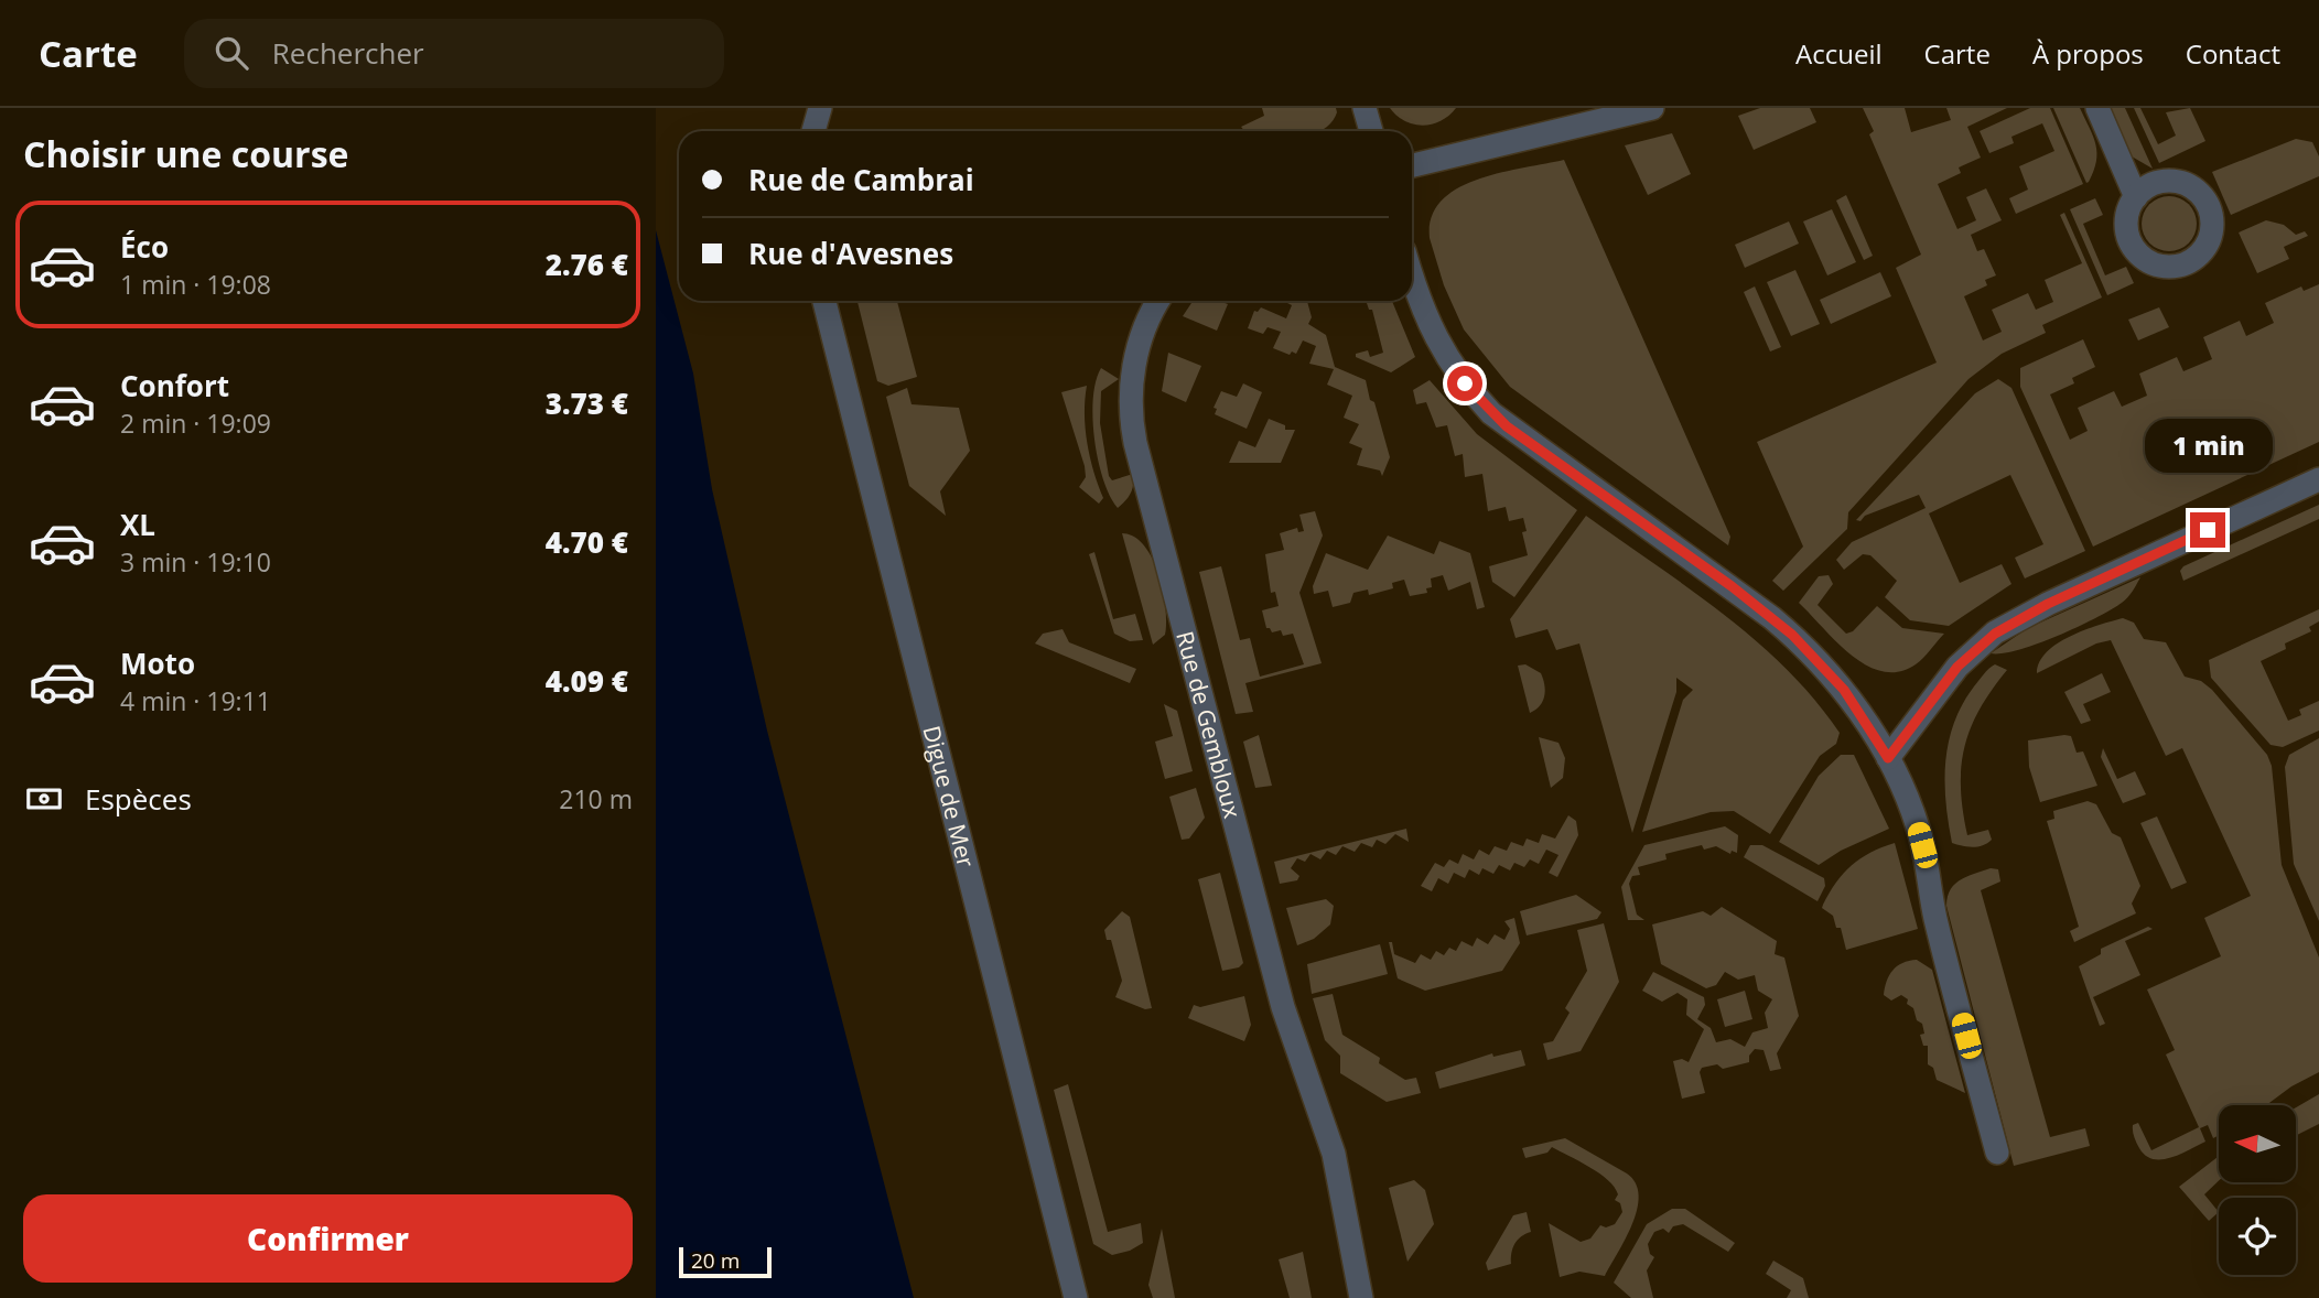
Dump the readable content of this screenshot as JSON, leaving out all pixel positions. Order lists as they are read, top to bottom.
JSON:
{
  "streets": {
    "street": ["Rue de Gembloux", "Digue de Mer"]
  },
  "scale_bar": "20 m",
  "north": "left",
  "page": {
    "header": "Carte",
    "search": "Rechercher",
    "nav": [
      "Accueil",
      "Carte",
      "À propos",
      "Contact"
    ],
    "heading": "Choisir une course",
    "banner": ["Rue de Cambrai", "Rue d'Avesnes"],
    "list": [
      {
        "name": "Éco",
        "note": "1 min · 19:08",
        "value": "2.76 €"
      },
      {
        "name": "Confort",
        "note": "2 min · 19:09",
        "value": "3.73 €"
      },
      {
        "name": "XL",
        "note": "3 min · 19:10",
        "value": "4.70 €"
      },
      {
        "name": "Moto",
        "note": "4 min · 19:11",
        "value": "4.09 €"
      }
    ],
    "bubble": "1 min",
    "pay": ["Espèces", "210 m"],
    "buttons": "Confirmer",
    "scale": "20 m"
  }
}
